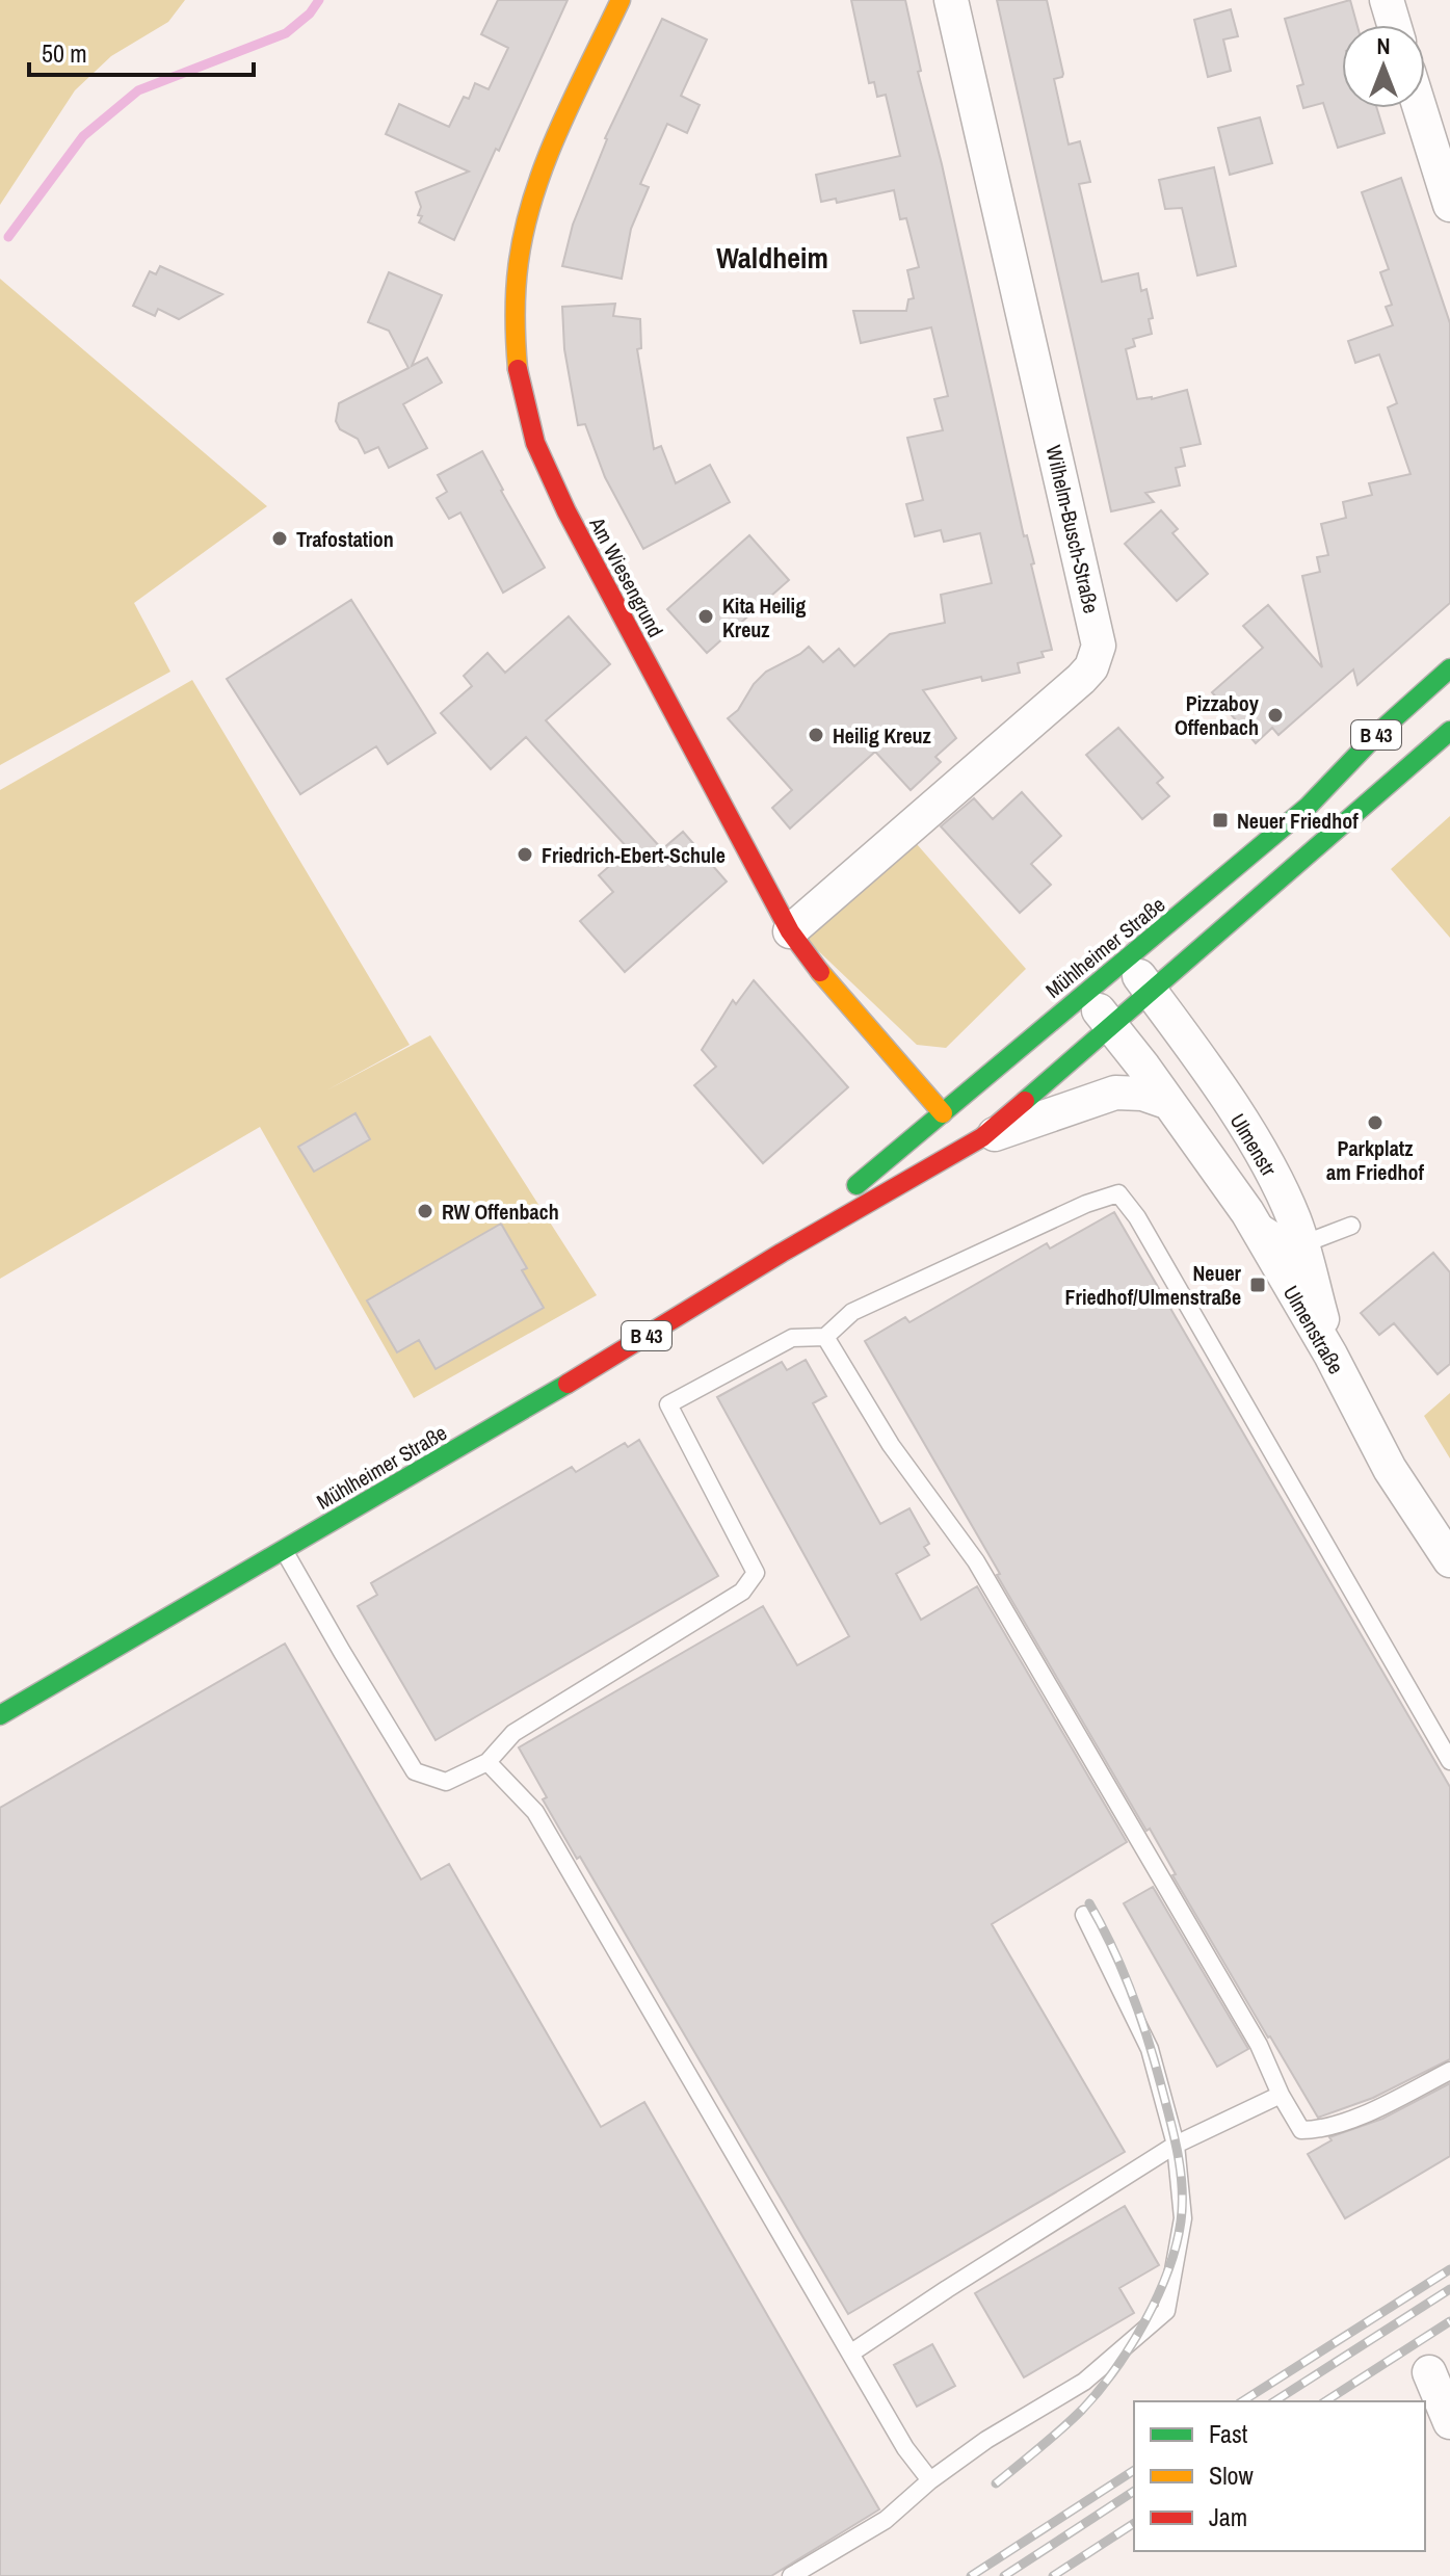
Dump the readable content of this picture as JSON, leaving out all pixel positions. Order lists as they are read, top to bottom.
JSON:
{
  "streets": {
    "main road": ["Am Wiesengrund", "B 43", "Mühlheimer Straße"],
    "street": ["Wilhelm-Busch-Straße", "Ulmenstr", "Ulmenstraße"]
  },
  "crossings": [
    ["Wilhelm-Busch-Straße", "Am Wiesengrund"],
    ["Am Wiesengrund", "Mühlheimer Straße"],
    ["Mühlheimer Straße", "Ulmenstr"],
    ["Mühlheimer Straße", "Ulmenstraße"],
    ["Ulmenstr", "Ulmenstraße"]
  ],
  "districts": ["Waldheim"],
  "places": {
    "other": [
      "Trafostation",
      "Kita Heilig Kreuz",
      "Pizzaboy Offenbach",
      "Heilig Kreuz",
      "Friedrich-Ebert-Schule",
      "Parkplatz am Friedhof",
      "RW Offenbach"
    ],
    "transit": ["Neuer Friedhof", "Neuer Friedhof/Ulmenstraße"]
  },
  "legend": ["Fast", "Slow", "Jam"],
  "scale_bar": "50 m",
  "north": "top"
}
